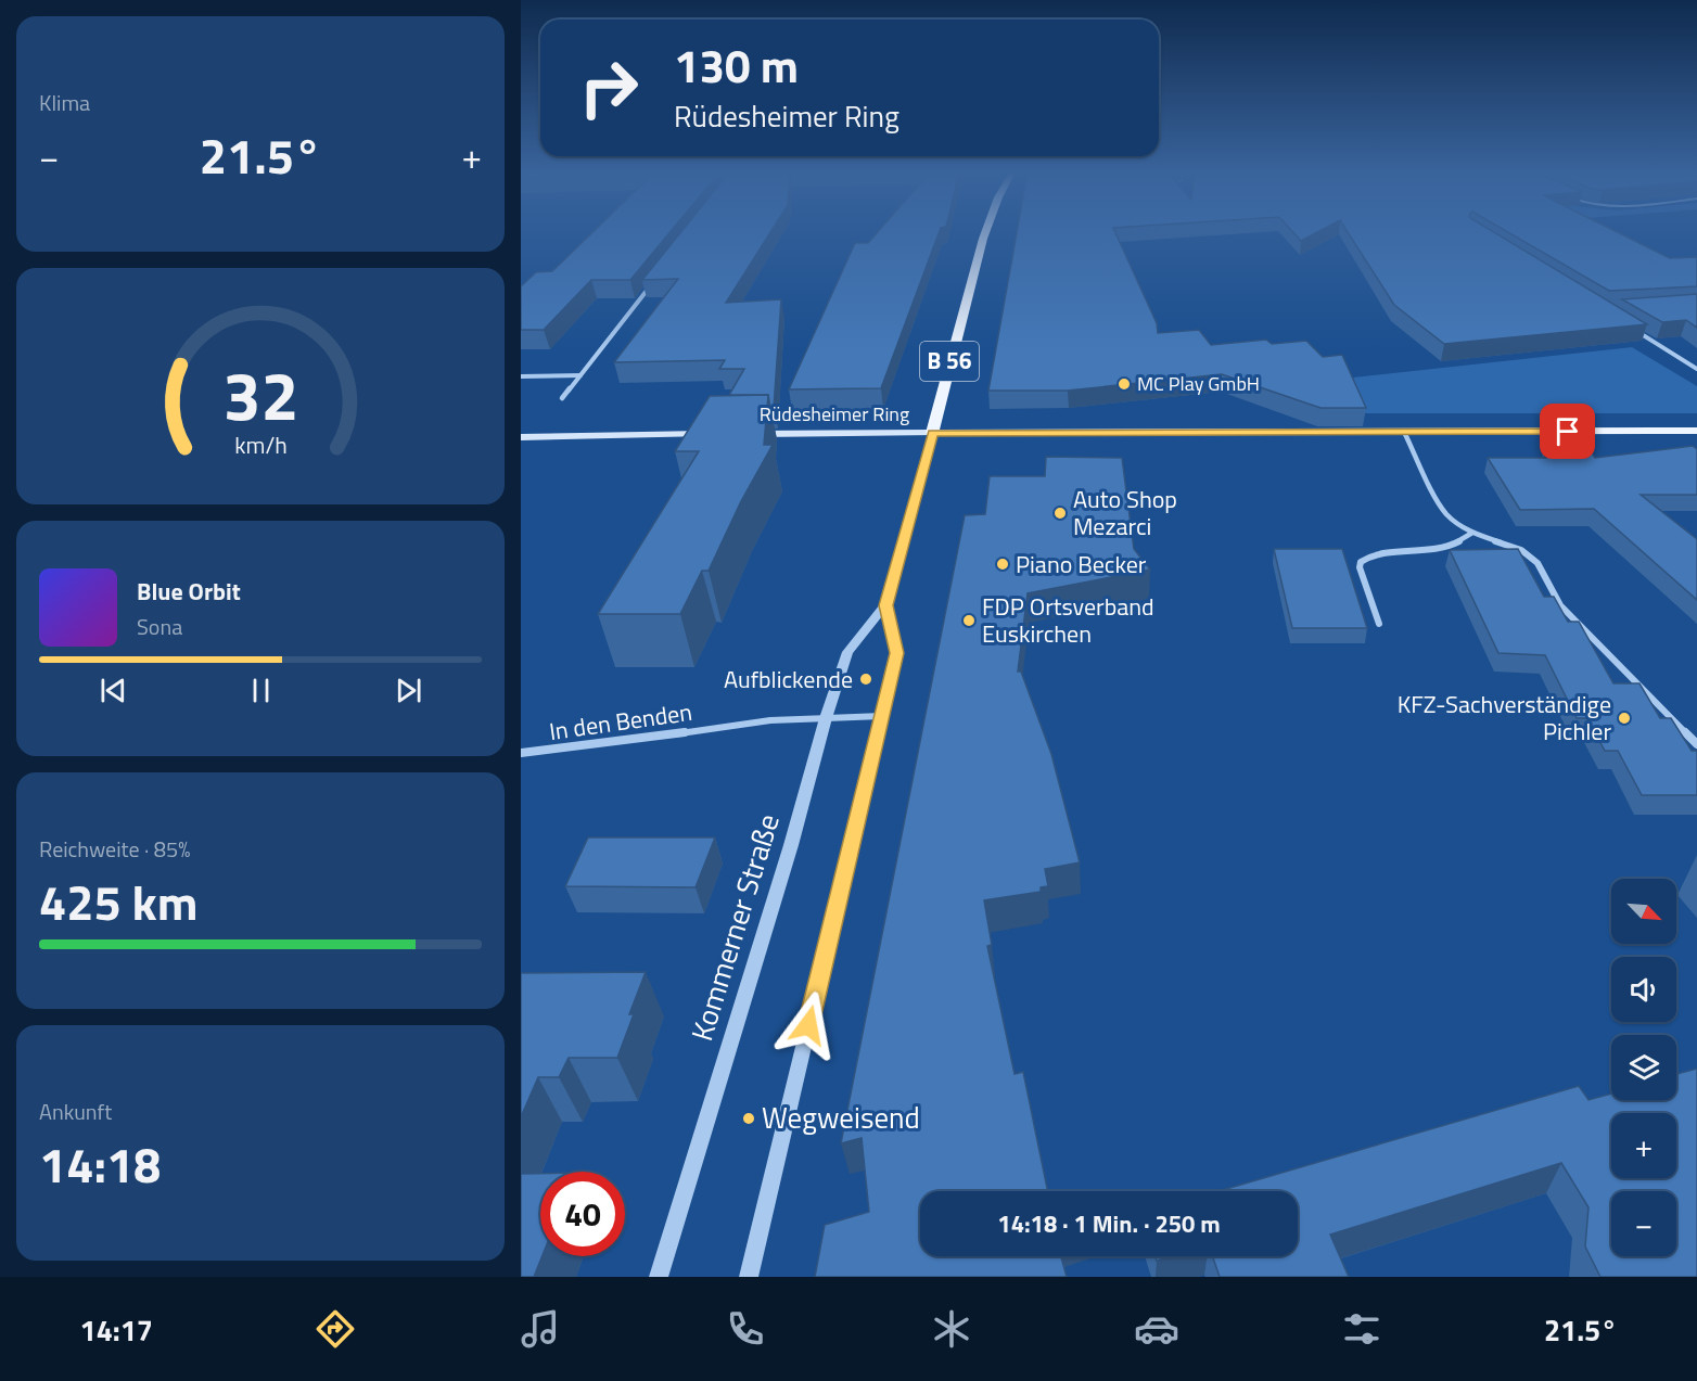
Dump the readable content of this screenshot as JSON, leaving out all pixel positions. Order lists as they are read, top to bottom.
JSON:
{
  "streets": {
    "main road": ["B 56", "Rüdesheimer Ring", "Kommerner Straße"],
    "street": ["In den Benden"]
  },
  "crossings": [
    ["Rüdesheimer Ring", "Kommerner Straße"],
    ["In den Benden", "Kommerner Straße"]
  ],
  "places": [
    "MC Play GmbH",
    "Auto Shop Mezarci",
    "Piano Becker",
    "FDP Ortsverband Euskirchen",
    "Aufblickende",
    "KFZ-Sachverständige Pichler",
    "Wegweisend"
  ],
  "north": "bottom right",
  "page": {
    "tile": [
      "Klima",
      ["Reichweite · 85%", "425 km"],
      ["Ankunft", "14:18"]
    ],
    "turn": ["130 m", "Rüdesheimer Ring"],
    "heat": ["−", "21.5°", "+"],
    "song": ["Blue Orbit", "Sona"],
    "map_buttons": ["+", "−"],
    "limit": "40",
    "trip": "14:18 · 1 Min. · 250 m",
    "tabs": ["14:17", "21.5°"],
    "gauge": ["32", "km/h"]
  }
}
